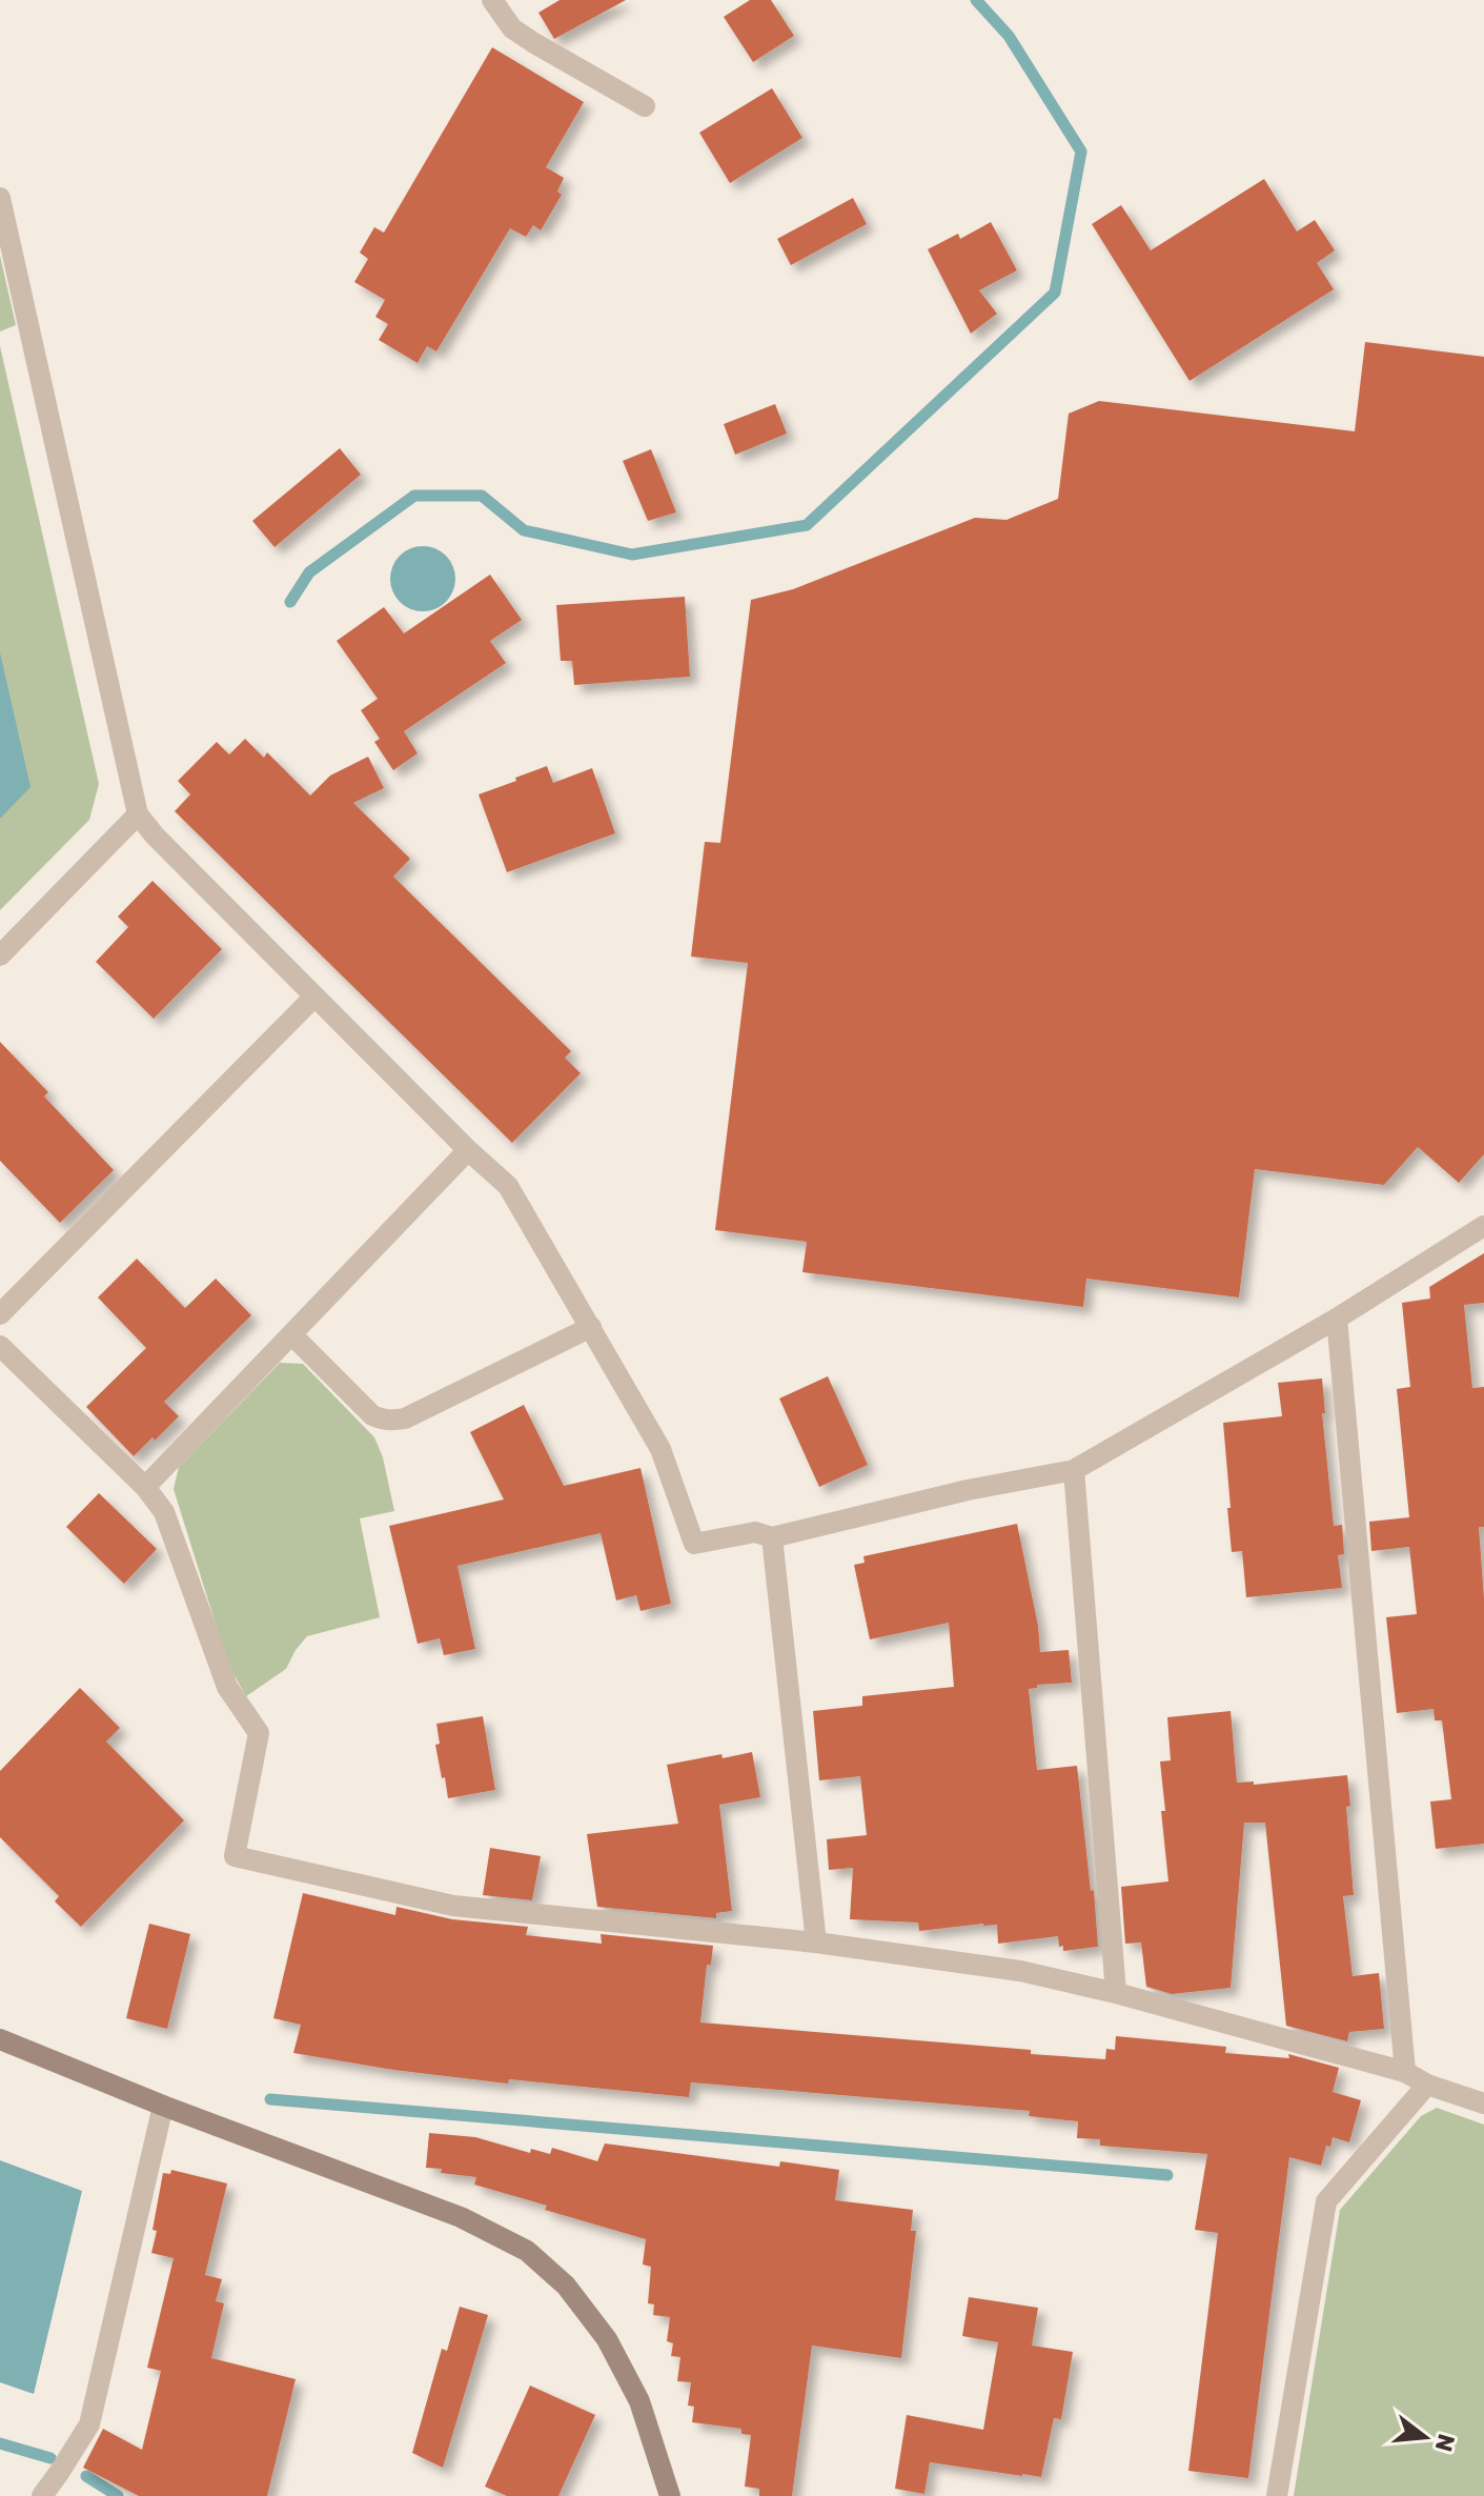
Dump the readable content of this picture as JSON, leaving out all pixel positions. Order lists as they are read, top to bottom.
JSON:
{
  "north": "right"
}
